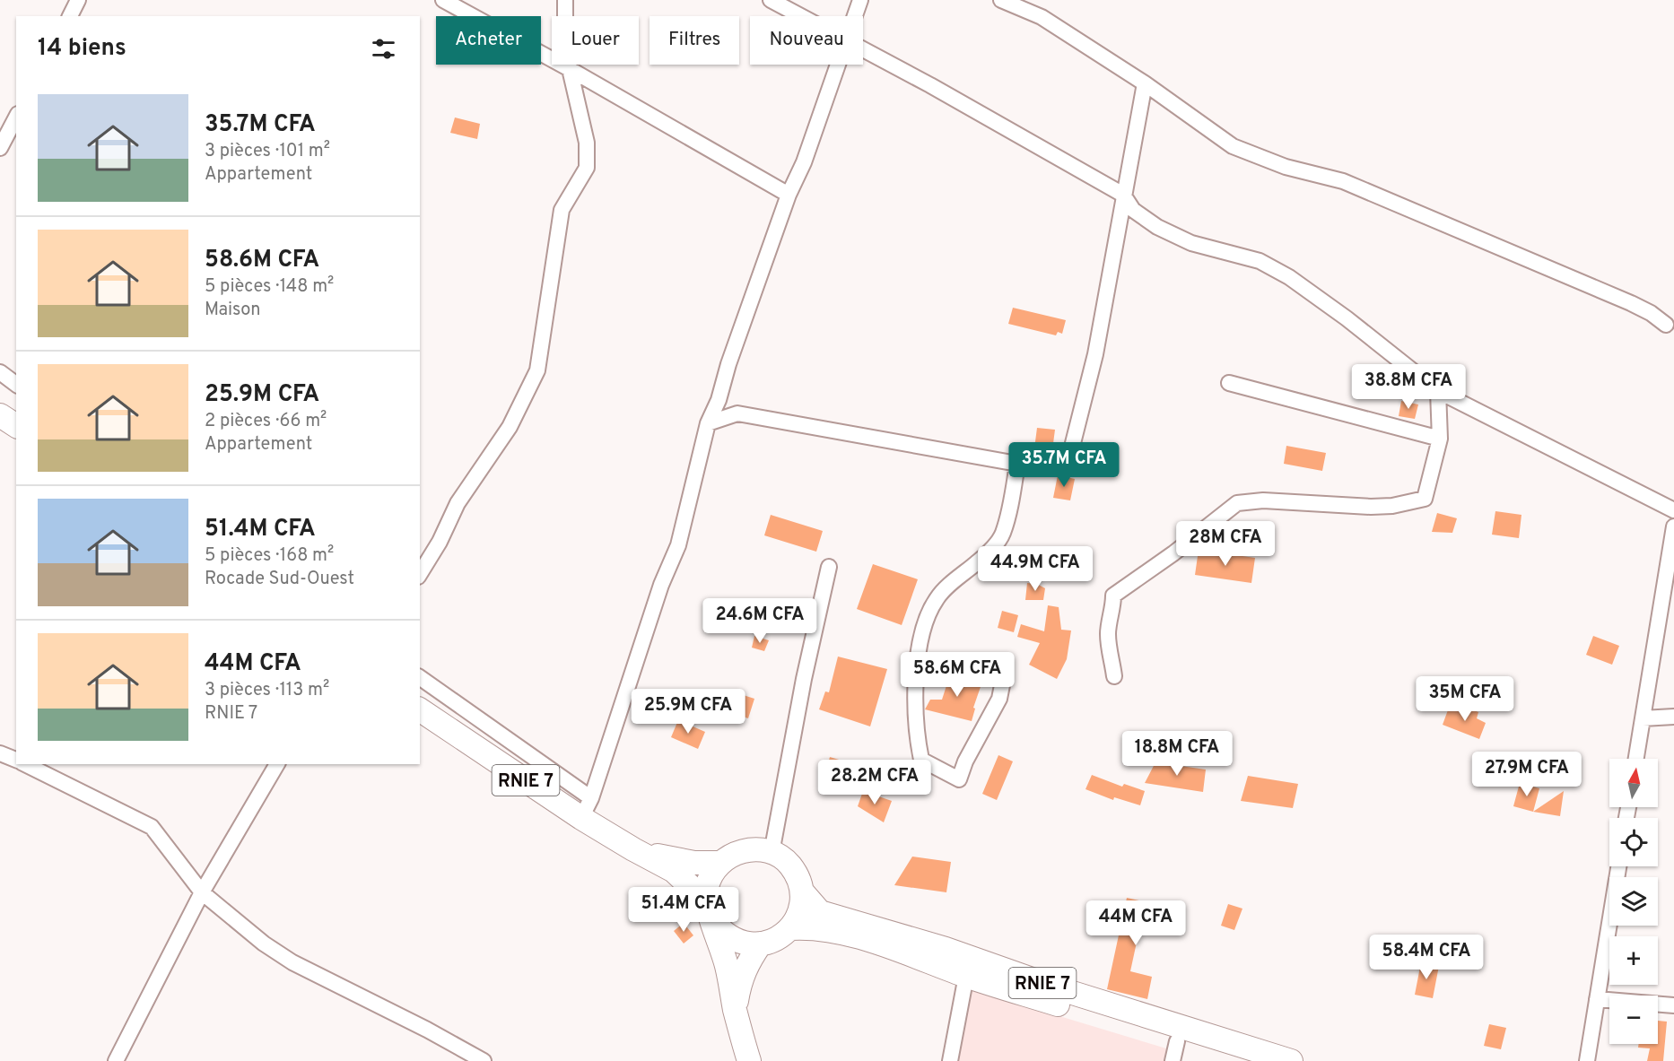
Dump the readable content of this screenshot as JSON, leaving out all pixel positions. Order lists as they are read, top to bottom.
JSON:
{
  "streets": {
    "main road": ["RNIE 7"]
  },
  "north": "top",
  "page": {
    "chip": [
      "Acheter",
      "Louer",
      "Filtres",
      "Nouveau"
    ],
    "heading": "14 biens",
    "list": [
      {
        "name": "35.7M CFA",
        "note": "3 pièces · 101 m² · Appartement"
      },
      {
        "name": "58.6M CFA",
        "note": "5 pièces · 148 m² · Maison"
      },
      {
        "name": "25.9M CFA",
        "note": "2 pièces · 66 m² · Appartement"
      },
      {
        "name": "51.4M CFA",
        "note": "5 pièces · 168 m² · Rocade Sud-Ouest"
      },
      {
        "name": "44M CFA",
        "note": "3 pièces · 113 m² · RNIE 7"
      }
    ],
    "price": [
      "38.8M CFA",
      "35.7M CFA",
      "28M CFA",
      "44.9M CFA",
      "24.6M CFA",
      "58.6M CFA",
      "35M CFA",
      "25.9M CFA",
      "18.8M CFA",
      "27.9M CFA",
      "28.2M CFA",
      "51.4M CFA",
      "44M CFA",
      "58.4M CFA"
    ],
    "map_buttons": ["+", "−"]
  }
}
